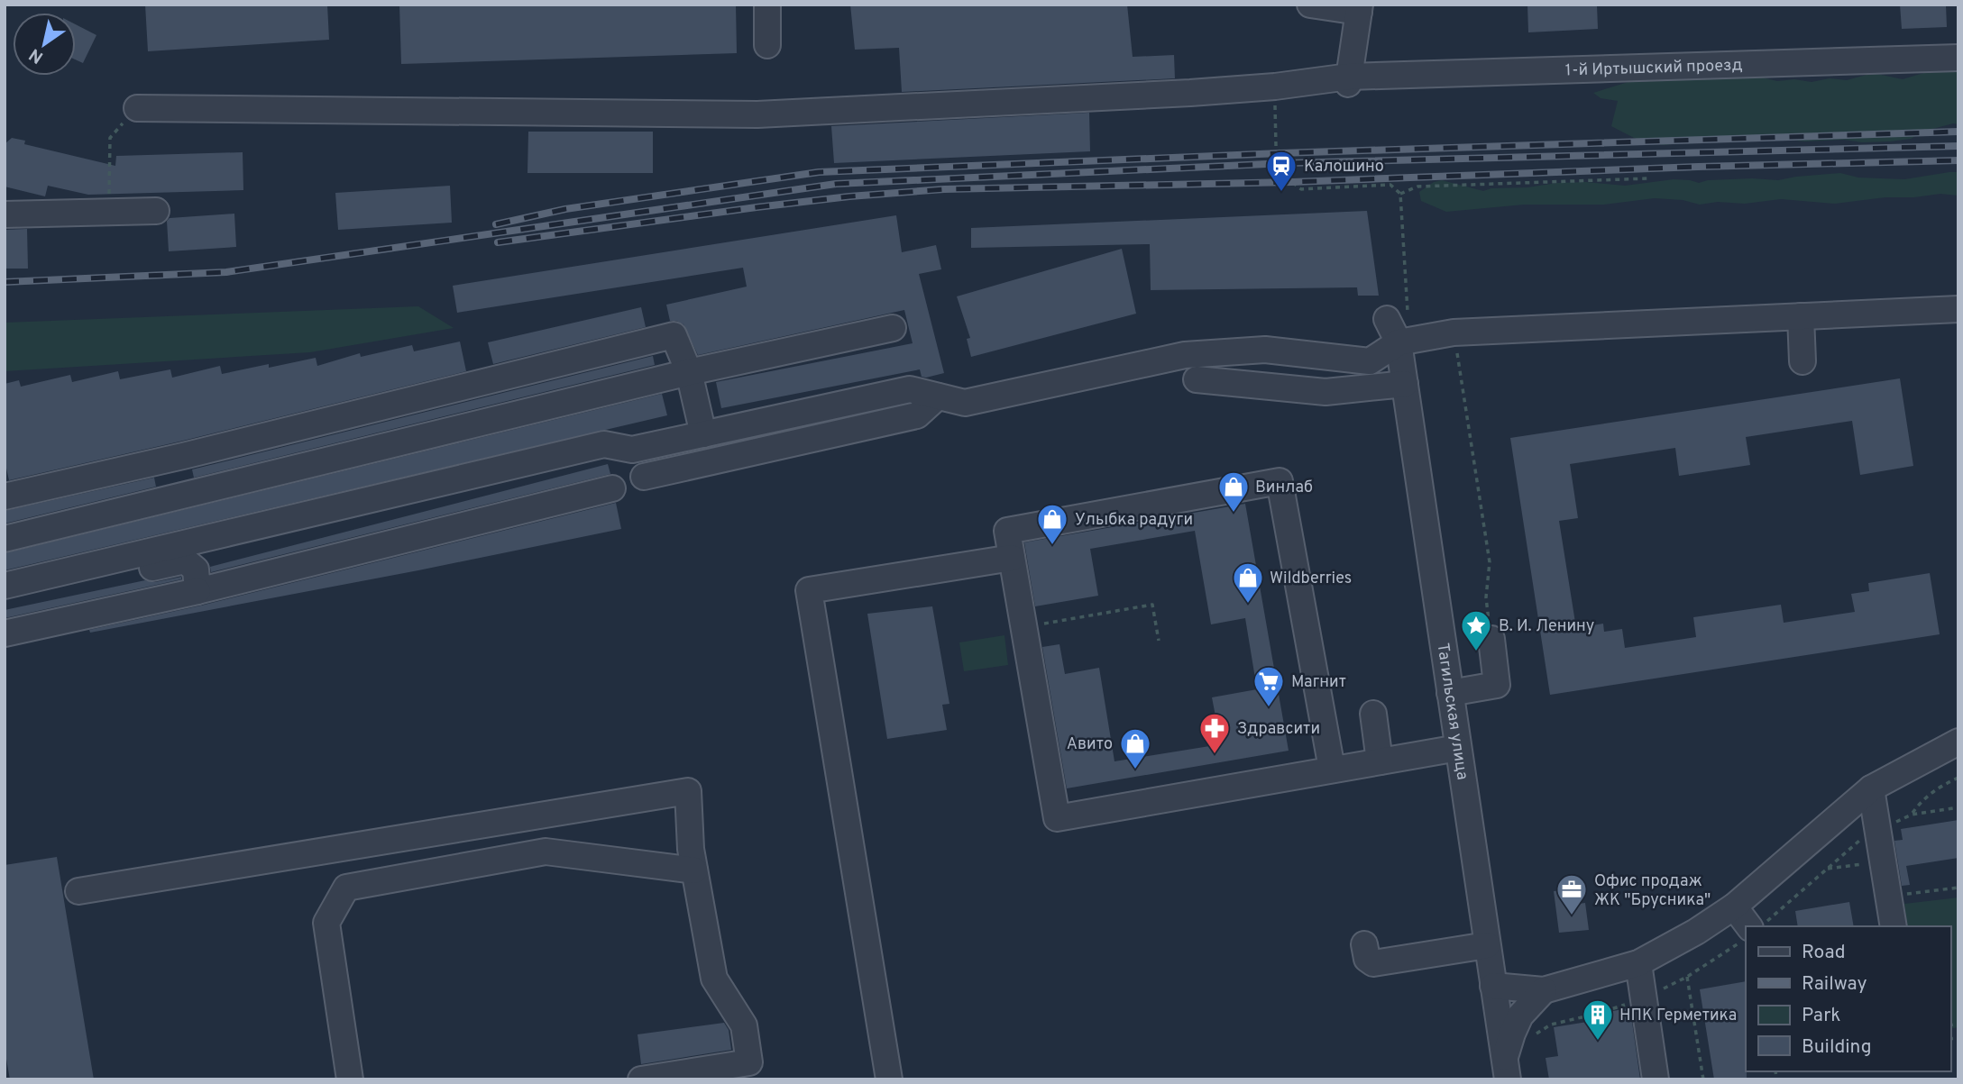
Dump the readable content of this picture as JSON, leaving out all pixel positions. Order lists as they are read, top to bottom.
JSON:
{
  "streets": {
    "street": ["1-й Иртышский проезд", "Тагильская улица"]
  },
  "places": {
    "station": ["Калошино"],
    "shop": [
      "Винлаб",
      "Улыбка радуги",
      "Wildberries",
      "Авито"
    ],
    "place": ["В. И. Ленину"],
    "supermarket": ["Магнит"],
    "pharmacy": ["Здравсити"],
    "office": ["Офис продаж ЖК \"Брусника\""],
    "building": ["НПК Герметика"]
  },
  "legend": [
    "Road",
    "Railway",
    "Park",
    "Building"
  ],
  "north": "bottom left"
}
